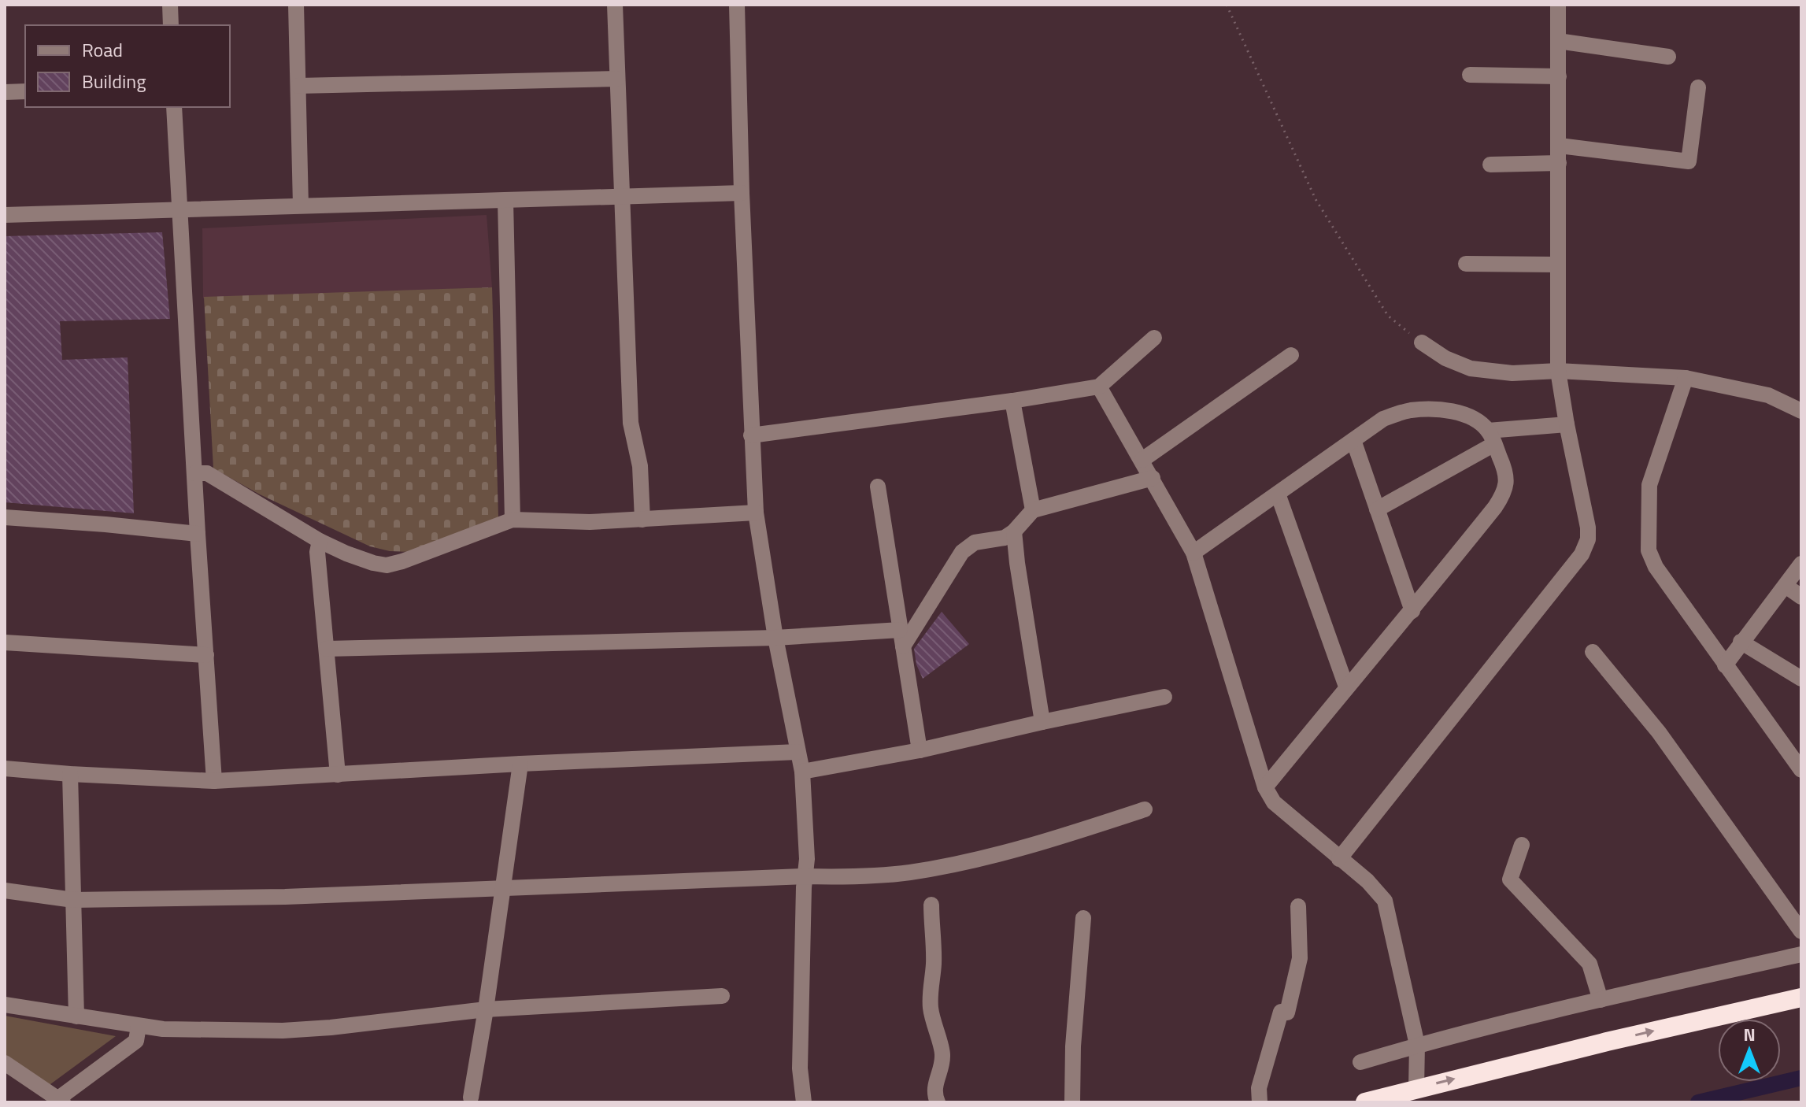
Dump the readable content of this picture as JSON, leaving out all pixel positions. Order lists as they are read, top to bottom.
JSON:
{
  "legend": ["Road", "Building"],
  "north": "top"
}
